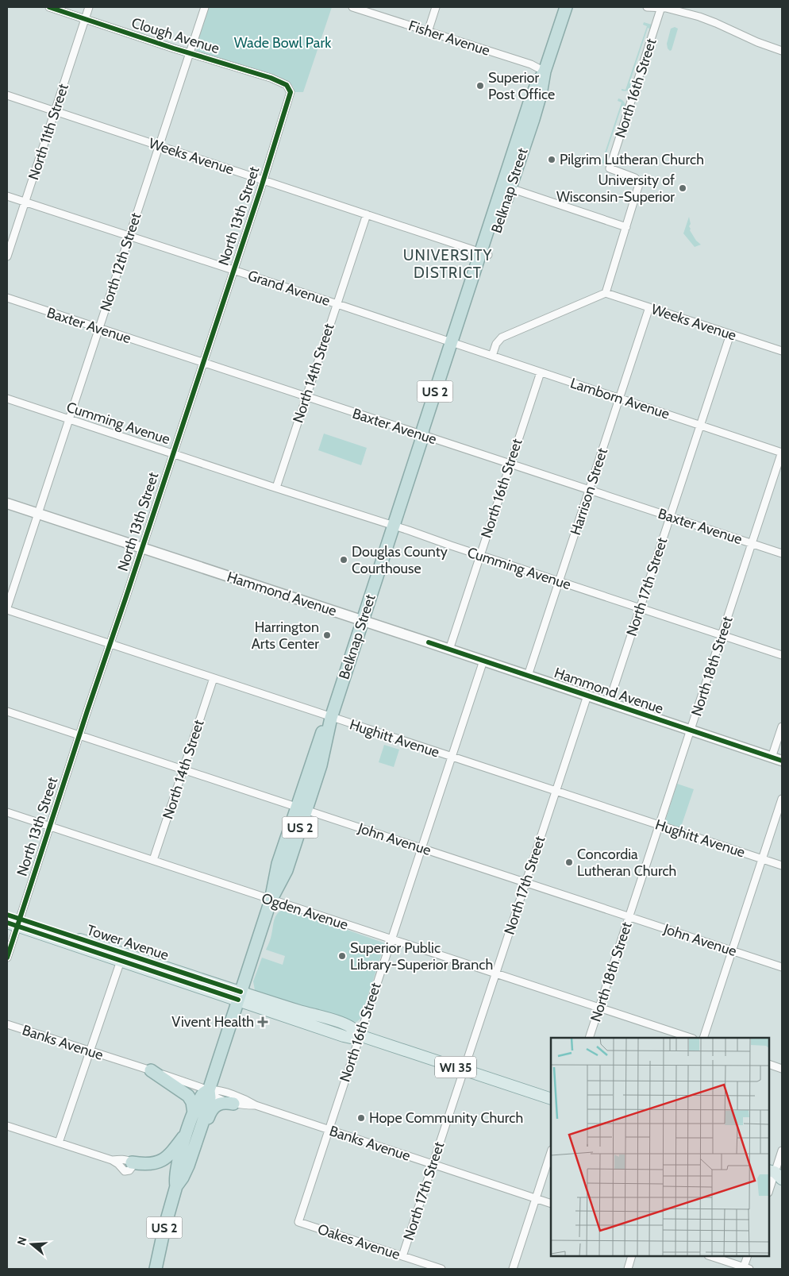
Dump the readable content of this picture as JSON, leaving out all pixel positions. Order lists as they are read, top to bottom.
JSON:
{
  "streets": {
    "highway": ["Belknap Street", "US 2"],
    "main road": ["Tower Avenue", "WI 35"],
    "street": [
      "Clough Avenue",
      "Fisher Avenue",
      "North 16th Street",
      "North 11th Street",
      "Weeks Avenue",
      "North 13th Street",
      "North 12th Street",
      "Grand Avenue",
      "Baxter Avenue",
      "North 14th Street",
      "Lamborn Avenue",
      "Cumming Avenue",
      "Harrison Street",
      "North 17th Street",
      "Hammond Avenue",
      "North 18th Street",
      "Hughitt Avenue",
      "John Avenue",
      "Ogden Avenue",
      "Banks Avenue",
      "Oakes Avenue"
    ]
  },
  "crossings": [
    ["Clough Avenue", "North 11th Street"],
    ["Clough Avenue", "North 13th Street"],
    ["Clough Avenue", "North 12th Street"],
    ["Fisher Avenue", "Belknap Street"],
    ["North 16th Street", "Baxter Avenue"],
    ["North 16th Street", "Lamborn Avenue"],
    ["North 16th Street", "Cumming Avenue"],
    ["North 16th Street", "Hammond Avenue"],
    ["North 16th Street", "Hughitt Avenue"],
    ["North 16th Street", "John Avenue"],
    ["North 16th Street", "Ogden Avenue"],
    ["North 16th Street", "Tower Avenue"],
    ["North 16th Street", "Banks Avenue"],
    ["North 16th Street", "Oakes Avenue"],
    ["North 11th Street", "Weeks Avenue"],
    ["North 11th Street", "Grand Avenue"],
    ["Weeks Avenue", "Belknap Street"],
    ["Weeks Avenue", "North 13th Street"],
    ["Weeks Avenue", "North 12th Street"],
    ["Weeks Avenue", "North 14th Street"],
    ["Weeks Avenue", "Harrison Street"],
    ["Weeks Avenue", "North 17th Street"],
    ["Belknap Street", "Grand Avenue"],
    ["Belknap Street", "Baxter Avenue"],
    ["Belknap Street", "US 2"],
    ["Belknap Street", "Lamborn Avenue"],
    ["Belknap Street", "Cumming Avenue"],
    ["Belknap Street", "Hammond Avenue"],
    ["Belknap Street", "Hughitt Avenue"],
    ["Belknap Street", "John Avenue"],
    ["Belknap Street", "Ogden Avenue"],
    ["Belknap Street", "Tower Avenue"],
    ["Belknap Street", "Banks Avenue"],
    ["North 13th Street", "Grand Avenue"],
    ["North 13th Street", "Baxter Avenue"],
    ["North 13th Street", "Cumming Avenue"],
    ["North 13th Street", "Hammond Avenue"],
    ["North 13th Street", "Hughitt Avenue"],
    ["North 13th Street", "John Avenue"],
    ["North 13th Street", "Ogden Avenue"],
    ["North 13th Street", "Tower Avenue"],
    ["North 12th Street", "Grand Avenue"],
    ["North 12th Street", "Baxter Avenue"],
    ["North 12th Street", "Cumming Avenue"],
    ["North 12th Street", "Hammond Avenue"],
    ["North 12th Street", "Hughitt Avenue"],
    ["Grand Avenue", "North 14th Street"],
    ["Grand Avenue", "Lamborn Avenue"],
    ["Baxter Avenue", "North 14th Street"],
    ["Baxter Avenue", "Harrison Street"],
    ["Baxter Avenue", "North 17th Street"],
    ["Baxter Avenue", "North 18th Street"],
    ["North 14th Street", "Cumming Avenue"],
    ["North 14th Street", "Hughitt Avenue"],
    ["North 14th Street", "John Avenue"],
    ["North 14th Street", "Ogden Avenue"],
    ["US 2", "Banks Avenue"],
    ["Lamborn Avenue", "Harrison Street"],
    ["Lamborn Avenue", "North 17th Street"],
    ["Lamborn Avenue", "North 18th Street"],
    ["Cumming Avenue", "Harrison Street"],
    ["Cumming Avenue", "North 17th Street"],
    ["Cumming Avenue", "North 18th Street"],
    ["Harrison Street", "Hammond Avenue"],
    ["North 17th Street", "Hammond Avenue"],
    ["North 17th Street", "Hughitt Avenue"],
    ["North 17th Street", "John Avenue"],
    ["North 17th Street", "Ogden Avenue"],
    ["North 17th Street", "Tower Avenue"],
    ["North 17th Street", "Banks Avenue"],
    ["North 17th Street", "Oakes Avenue"],
    ["Hammond Avenue", "North 18th Street"],
    ["North 18th Street", "Hughitt Avenue"],
    ["North 18th Street", "John Avenue"],
    ["North 18th Street", "Ogden Avenue"]
  ],
  "districts": ["UNIVERSITY DISTRICT"],
  "parks": ["Wade Bowl Park"],
  "places": {
    "other": [
      "Superior Post Office",
      "Pilgrim Lutheran Church",
      "University of Wisconsin-Superior",
      "Douglas County Courthouse",
      "Harrington Arts Center",
      "Concordia Lutheran Church",
      "Superior Public Library-Superior Branch",
      "Hope Community Church"
    ],
    "health": ["Vivent Health"]
  },
  "north": "left"
}
